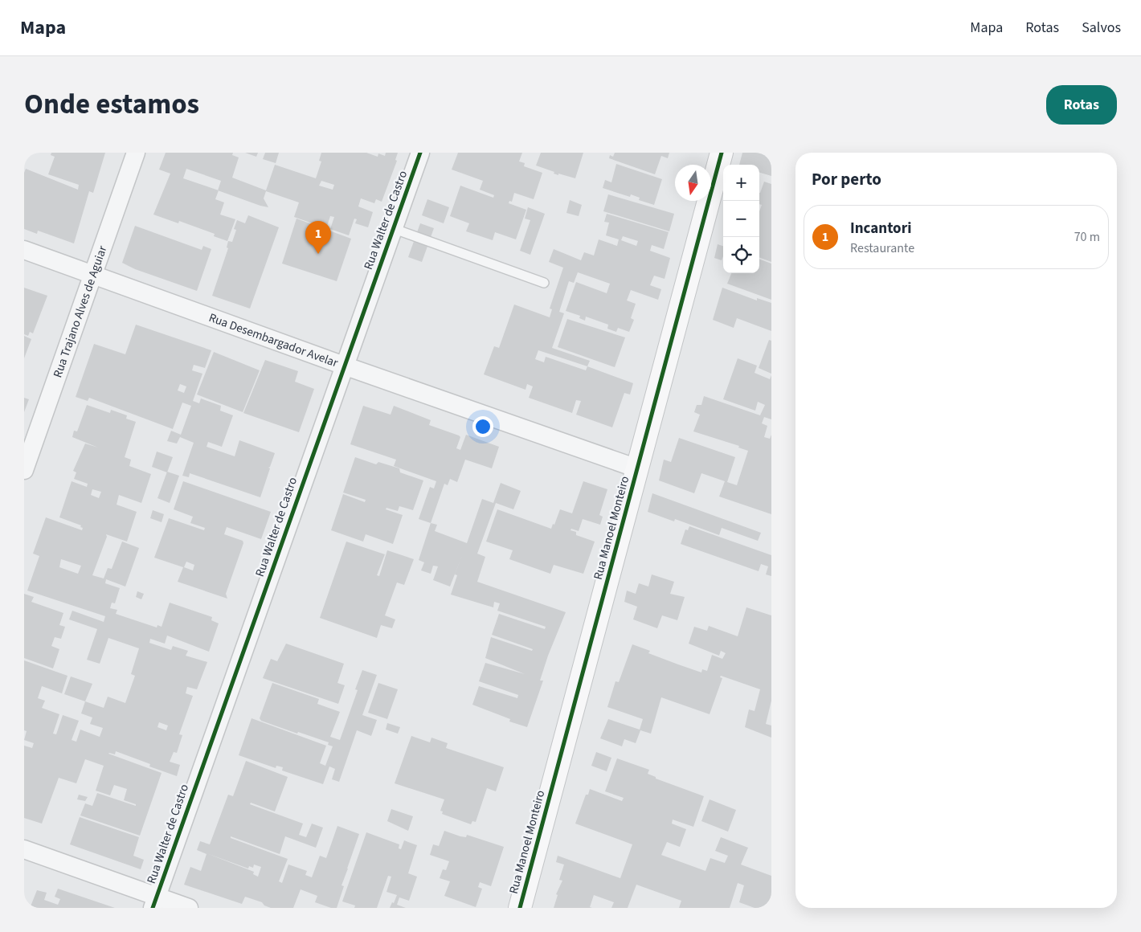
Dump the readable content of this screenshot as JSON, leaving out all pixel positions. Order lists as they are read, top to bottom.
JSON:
{
  "streets": {
    "street": [
      "Rua Walter de Castro",
      "Rua Trajano Alves de Aguiar",
      "Rua Desembargador Avelar",
      "Rua Manoel Monteiro"
    ]
  },
  "crossings": [
    ["Rua Walter de Castro", "Rua Desembargador Avelar"],
    ["Rua Trajano Alves de Aguiar", "Rua Desembargador Avelar"],
    ["Rua Desembargador Avelar", "Rua Manoel Monteiro"]
  ],
  "north": "bottom",
  "page": {
    "header": "Mapa",
    "nav": ["Mapa", "Rotas", "Salvos"],
    "title": "Onde estamos",
    "buttons": "Rotas",
    "heading": "Por perto",
    "map_buttons": ["+", "−"],
    "list": [
      {
        "mark": "1",
        "name": "Incantori",
        "note": "Restaurante",
        "value": "70 m"
      }
    ],
    "pins": "1"
  }
}
